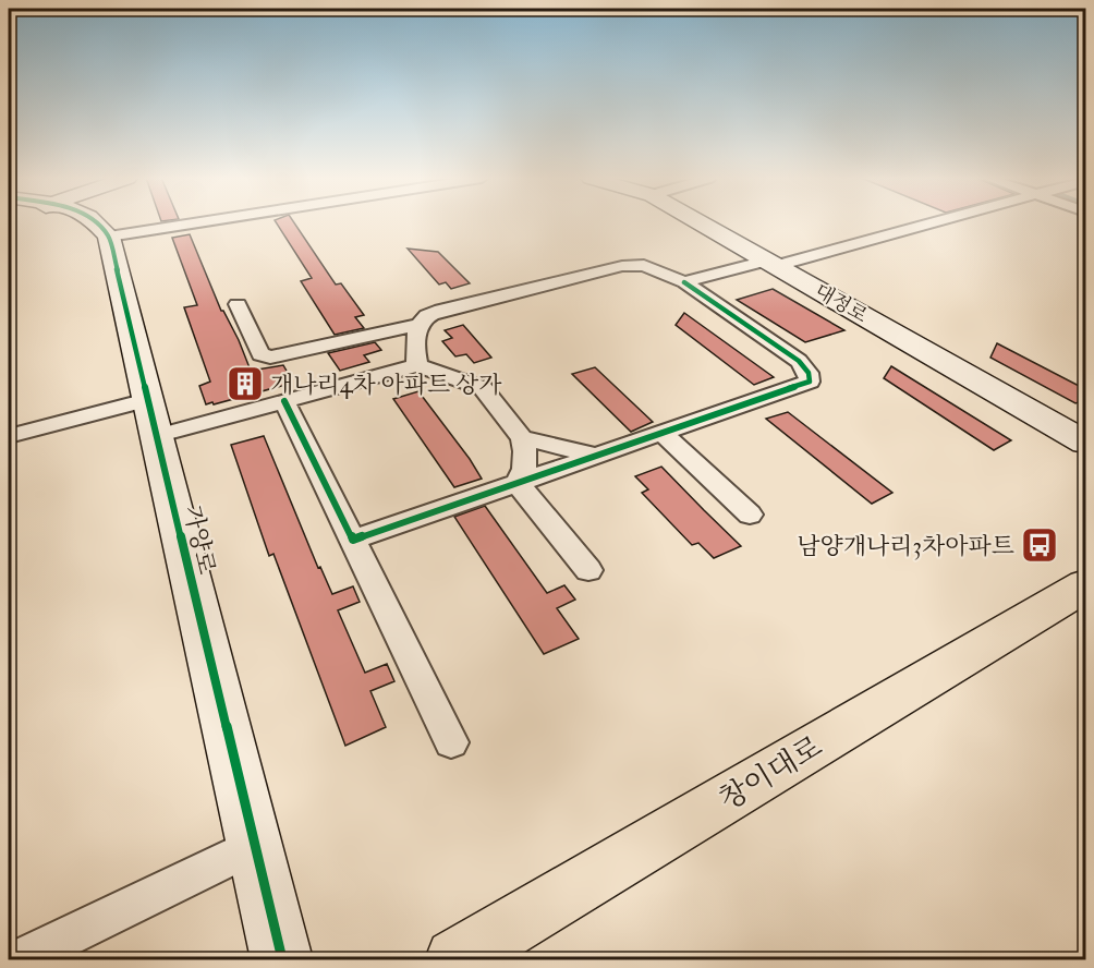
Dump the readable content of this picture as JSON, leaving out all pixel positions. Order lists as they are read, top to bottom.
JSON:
{
  "streets": {
    "main road": ["창이대로"],
    "street": ["대정로", "가양로"]
  },
  "places": {
    "building": ["개나리4차 아파트 상가"],
    "bus stop": ["남양개나리3차아파트"]
  }
}
